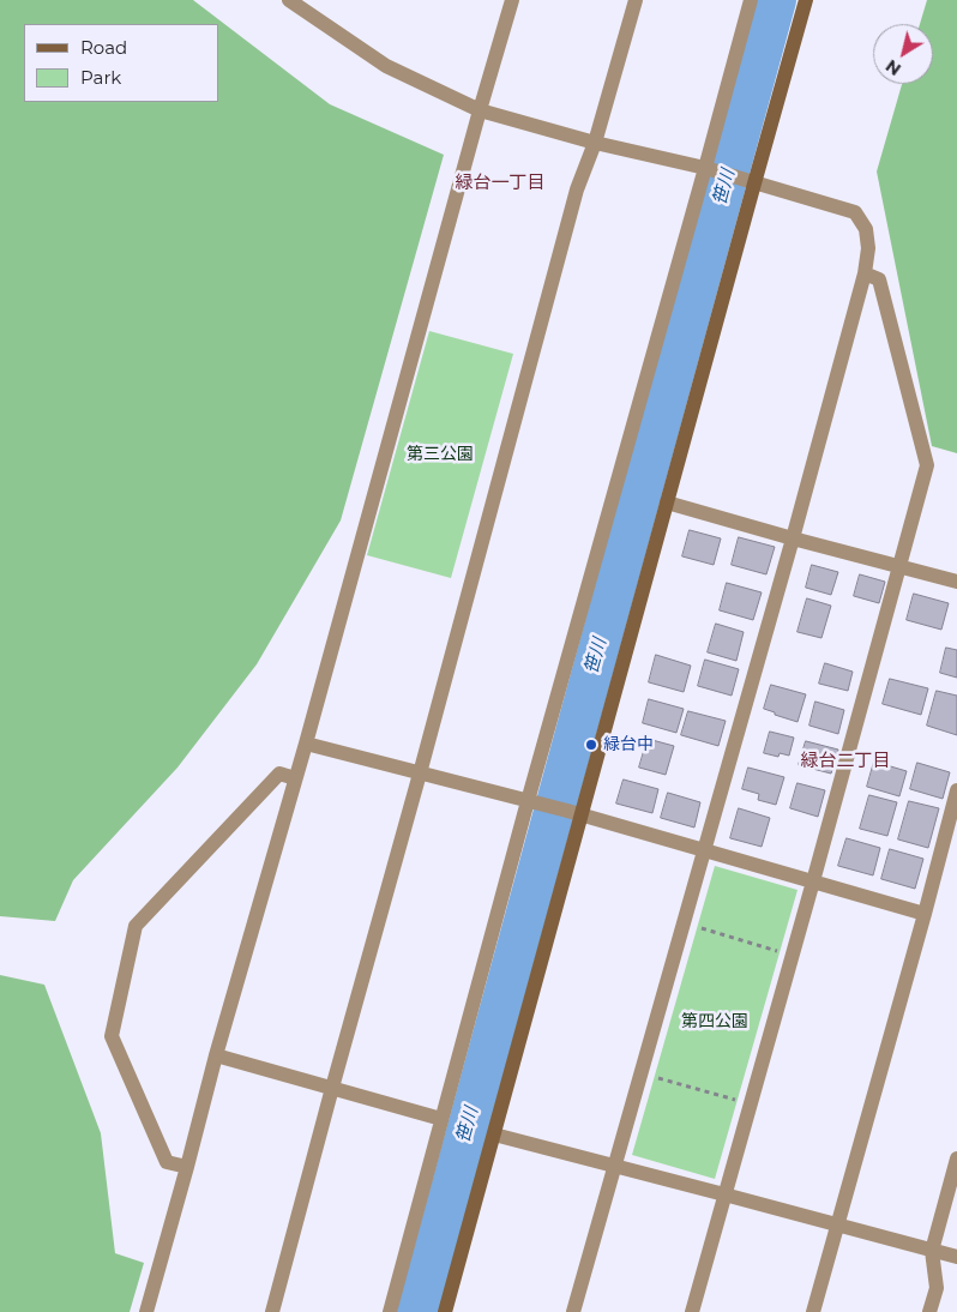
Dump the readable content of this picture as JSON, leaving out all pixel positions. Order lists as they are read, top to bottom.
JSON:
{
  "districts": ["緑台一丁目", "緑台二丁目"],
  "water": ["笹川"],
  "parks": ["第三公園", "第四公園"],
  "places": ["緑台中"],
  "legend": ["Road", "Park"],
  "north": "bottom left"
}
